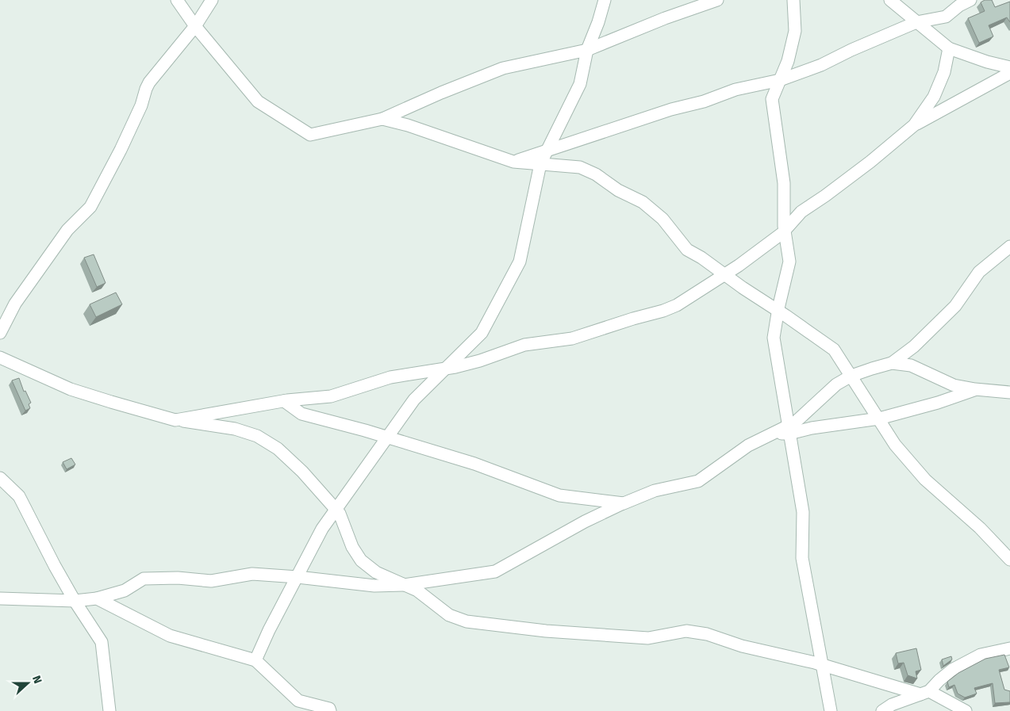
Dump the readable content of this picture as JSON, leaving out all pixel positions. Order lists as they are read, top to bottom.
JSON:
{
  "north": "right"
}
